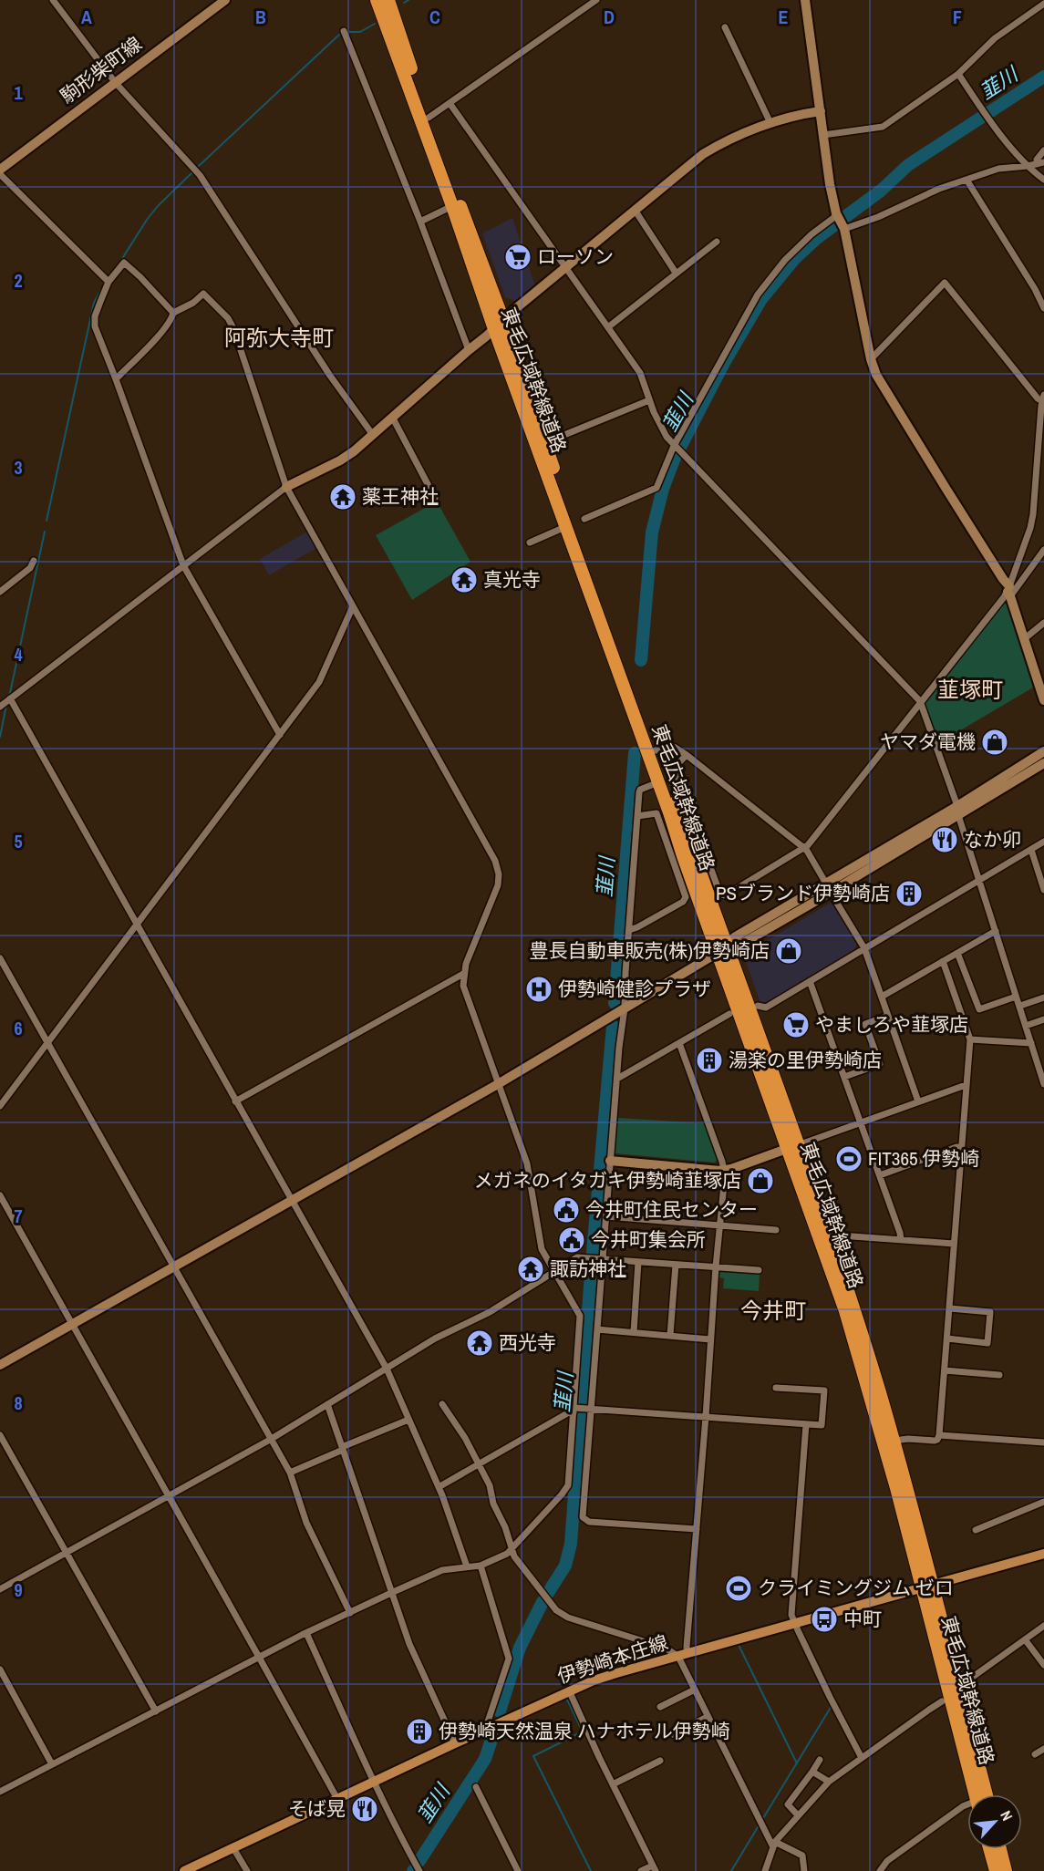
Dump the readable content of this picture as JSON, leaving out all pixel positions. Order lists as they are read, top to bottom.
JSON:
{
  "streets": {
    "highway": ["東毛広域幹線道路"],
    "main road": ["伊勢崎本庄線"],
    "street": ["駒形柴町線"]
  },
  "crossings": [
    ["東毛広域幹線道路", "伊勢崎本庄線"]
  ],
  "districts": ["阿弥大寺町", "韮塚町", "今井町"],
  "water": ["韮川"],
  "places": {
    "supermarket": ["ローソン", "やましろや韮塚店"],
    "temple": [
      "薬王神社",
      "真光寺",
      "諏訪神社",
      "西光寺"
    ],
    "shop": ["ヤマダ電機", "豊長自動車販売(株)伊勢崎店", "メガネのイタガキ伊勢崎韮塚店"],
    "restaurant": ["なか卯", "そば晃"],
    "building": ["PSブランド伊勢崎店", "湯楽の里伊勢崎店", "伊勢崎天然温泉 ハナホテル伊勢崎"],
    "hospital": ["伊勢崎健診プラザ"],
    "sports": ["FIT365 伊勢崎", "クライミングジム ゼロ"],
    "public building": ["今井町住民センター", "今井町集会所"],
    "bus stop": ["中町"]
  },
  "north": "top right",
  "grid": {
    "columns": [
      "A",
      "B",
      "C",
      "D",
      "E",
      "F"
    ],
    "rows": [
      "1",
      "2",
      "3",
      "4",
      "5",
      "6",
      "7",
      "8",
      "9"
    ]
  }
}
